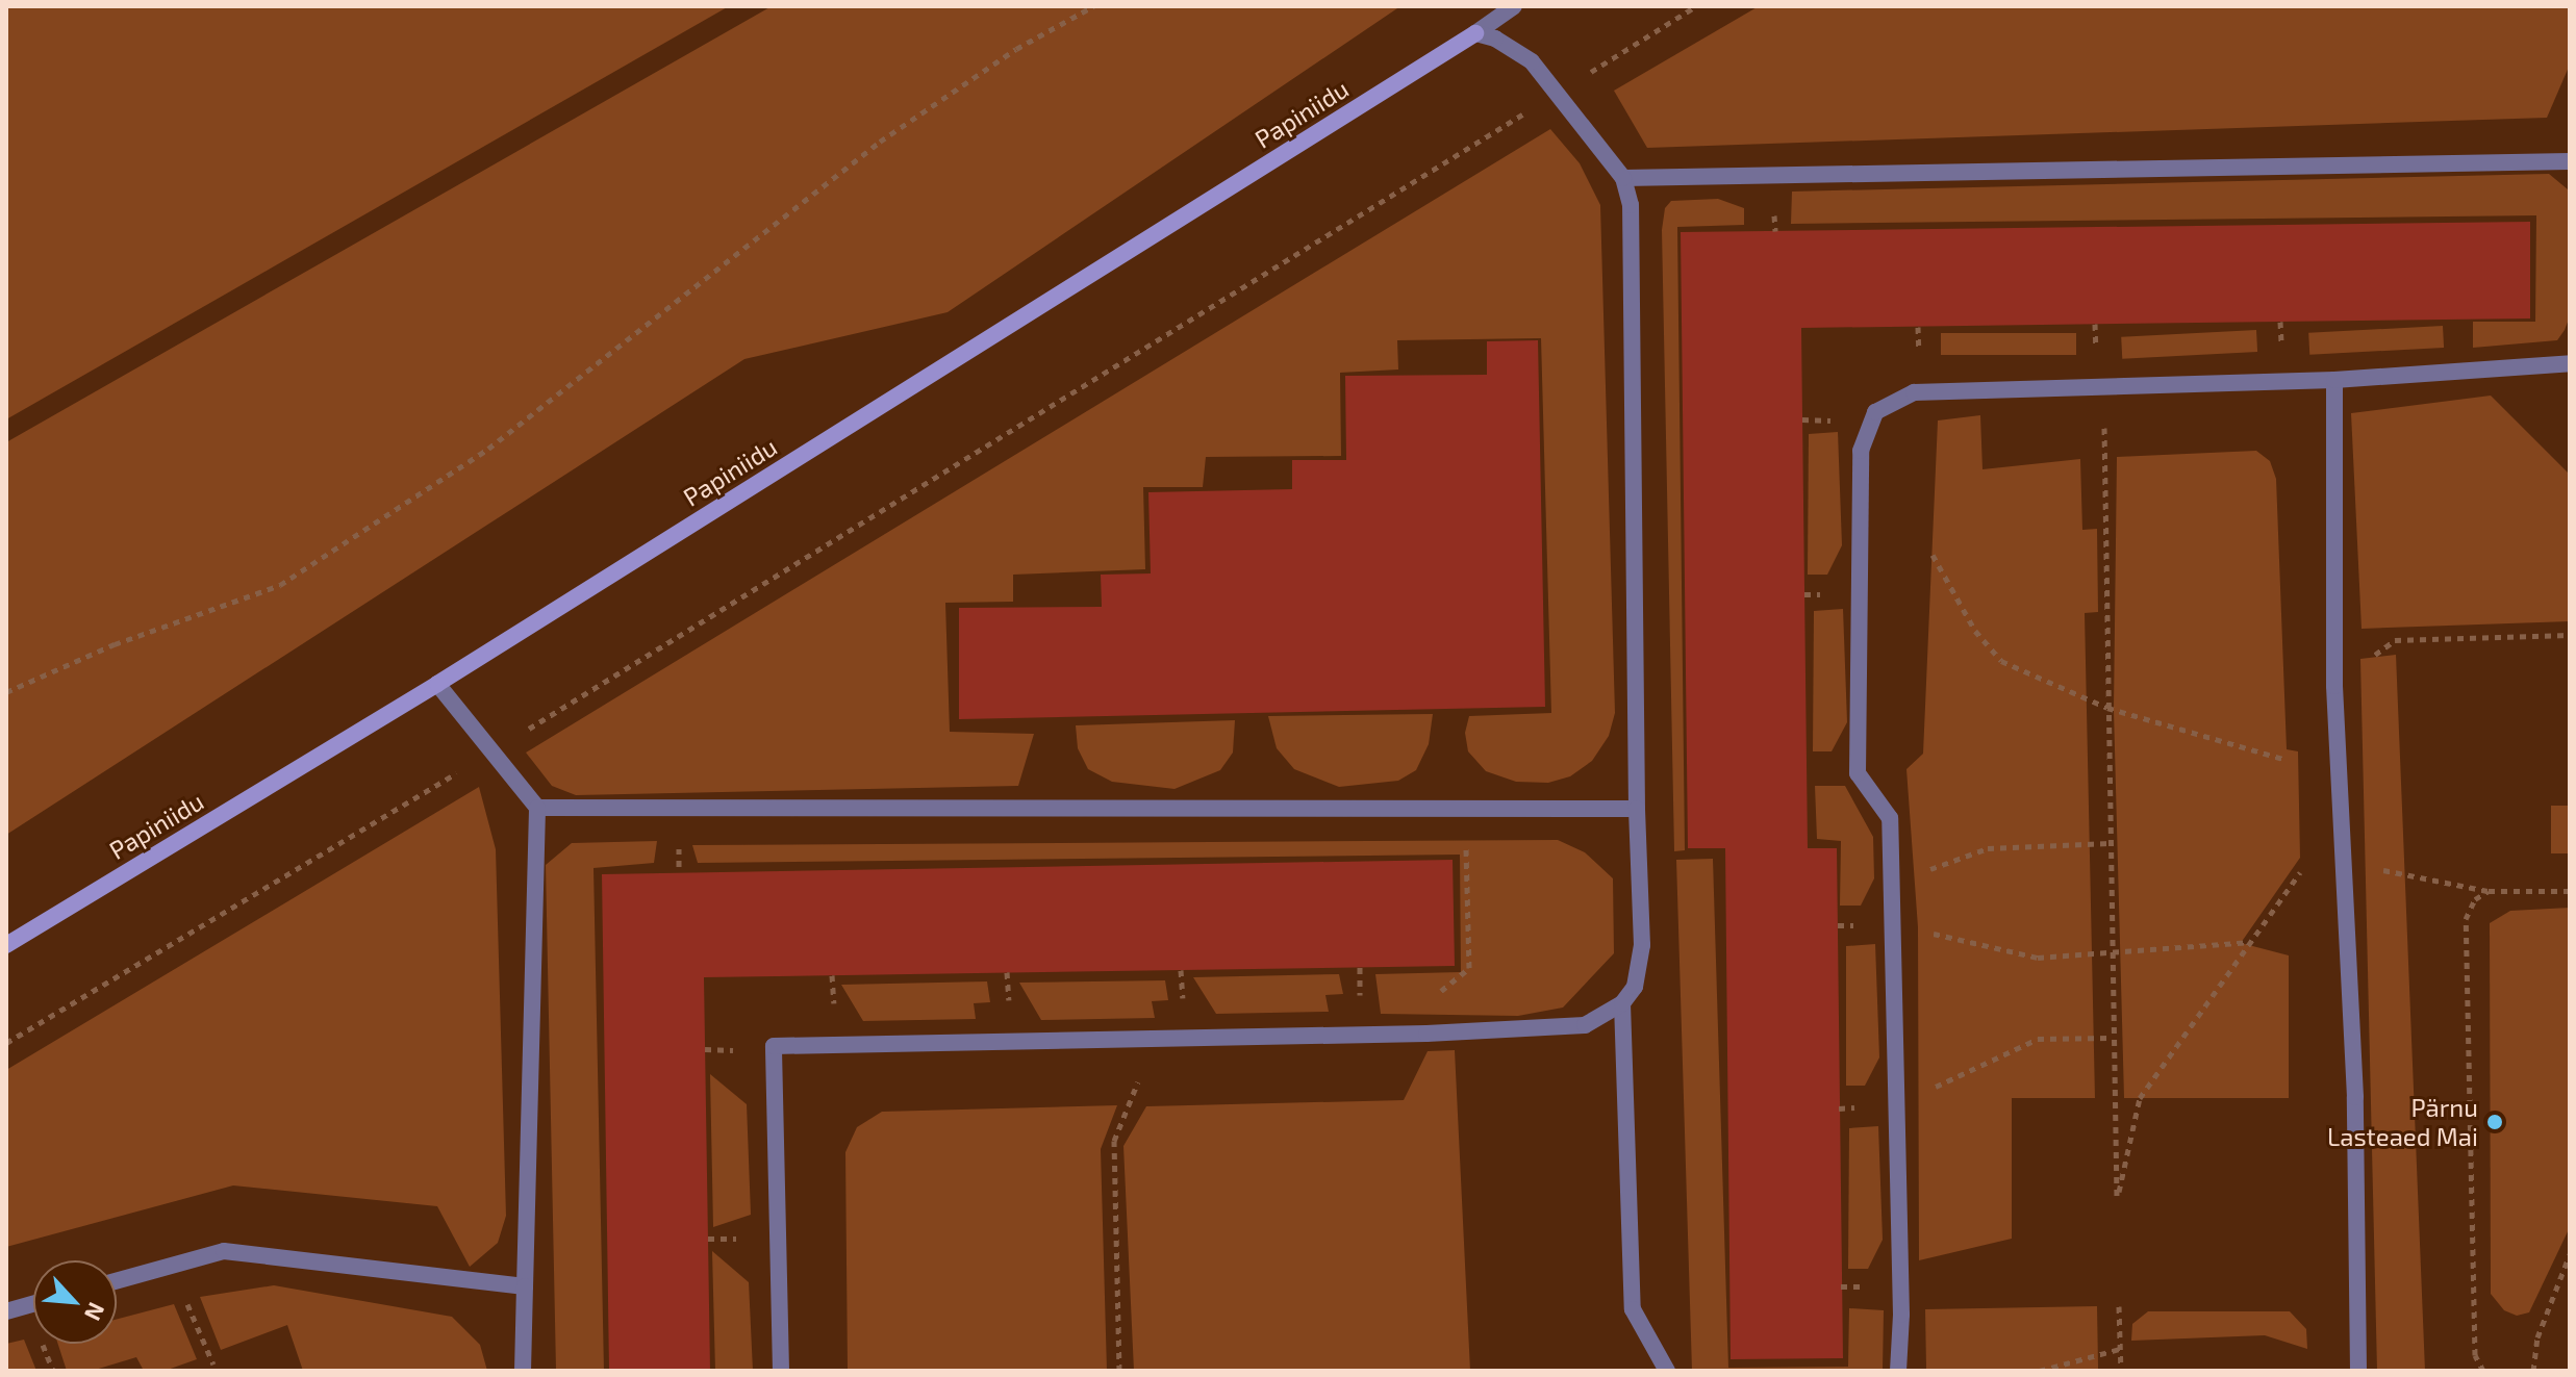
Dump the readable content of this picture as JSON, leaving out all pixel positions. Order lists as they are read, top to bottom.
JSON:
{
  "streets": {
    "street": ["Papiniidu"]
  },
  "places": ["Pärnu Lasteaed Mai"],
  "north": "bottom right"
}
